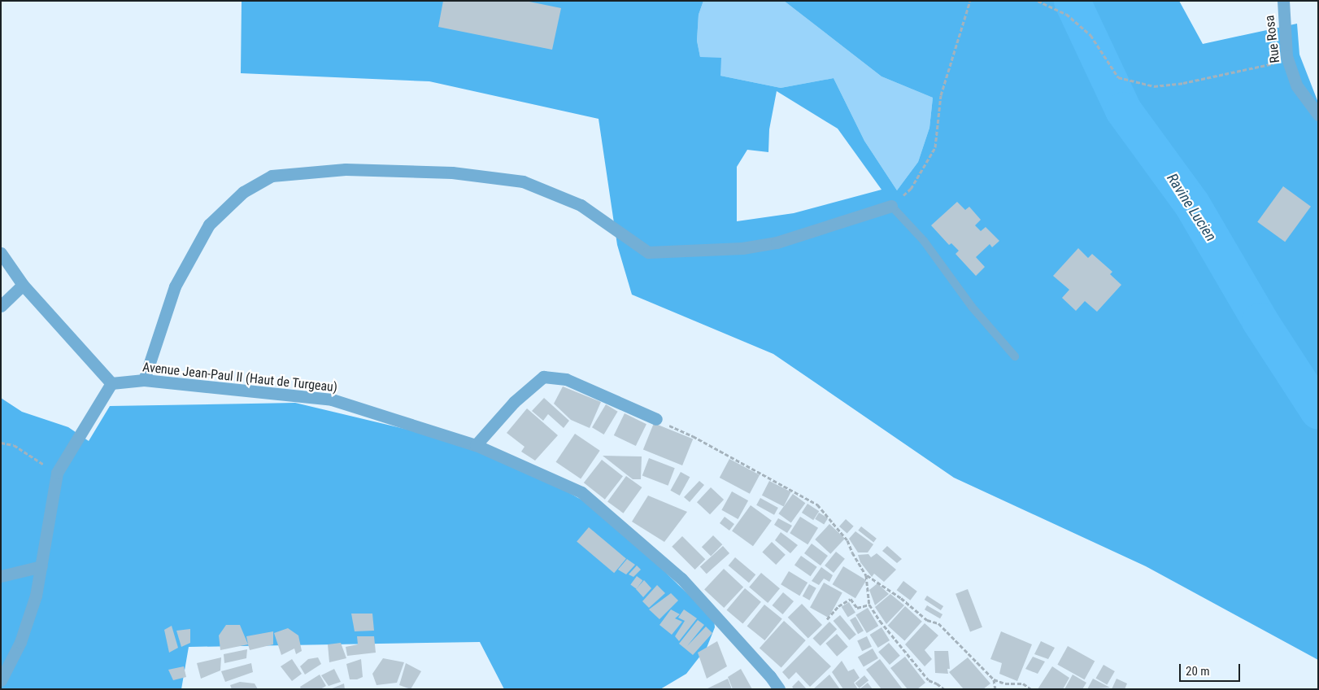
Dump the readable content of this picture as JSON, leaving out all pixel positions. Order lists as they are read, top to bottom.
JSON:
{
  "streets": {
    "street": ["Rue Rosa", "Avenue Jean-Paul II (Haut de Turgeau)"]
  },
  "water": ["Ravine Lucien"],
  "scale_bar": "20 m"
}
